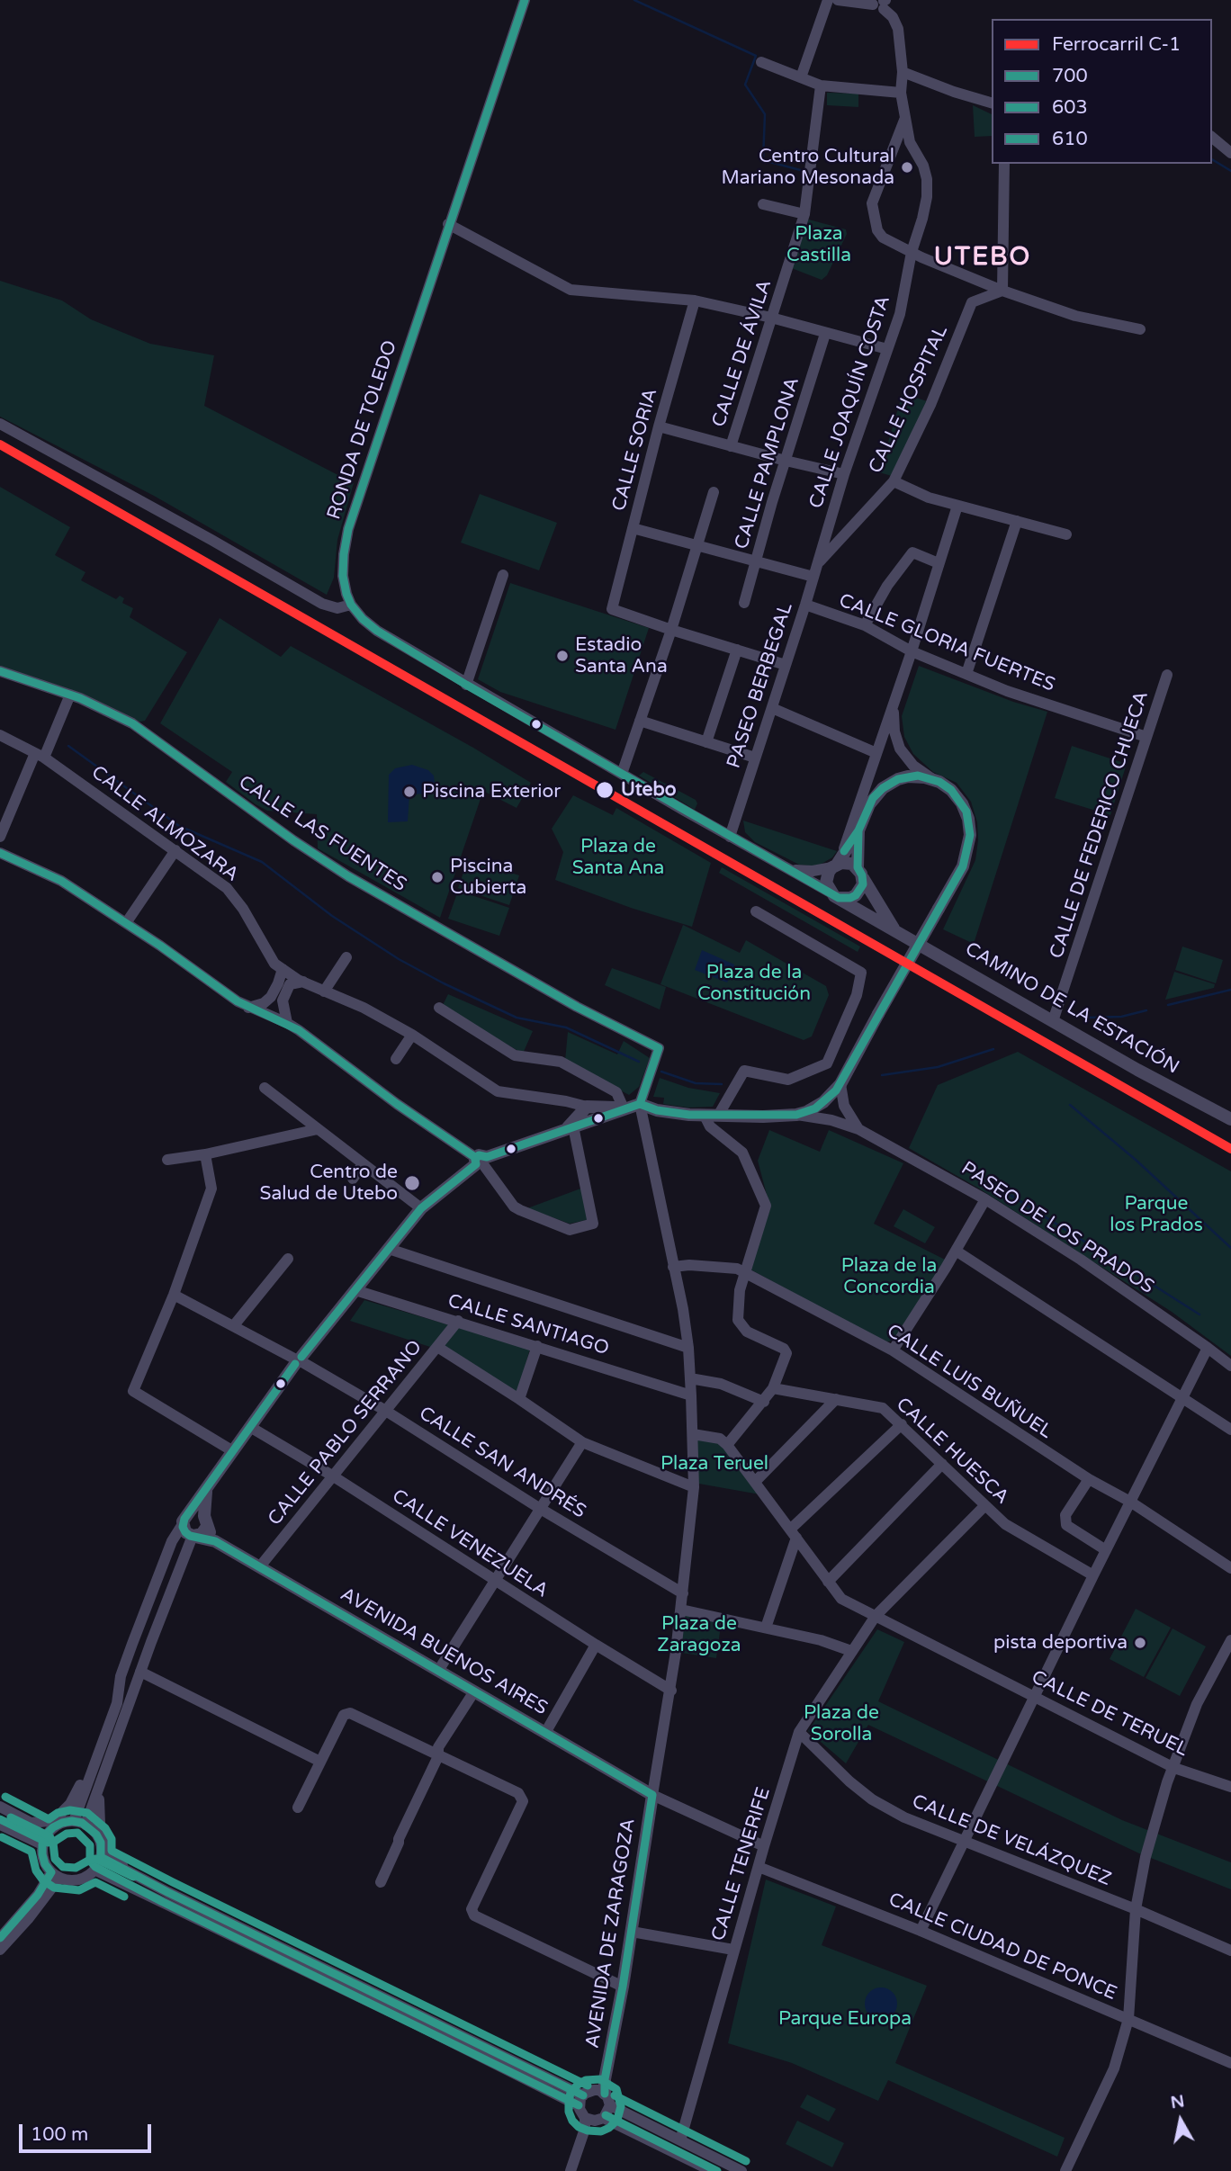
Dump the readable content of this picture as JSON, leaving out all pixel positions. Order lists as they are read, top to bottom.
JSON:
{
  "streets": {
    "street": [
      "CALLE DE ÁVILA",
      "CALLE HOSPITAL",
      "CALLE JOAQUÍN COSTA",
      "RONDA DE TOLEDO",
      "CALLE SORIA",
      "CALLE PAMPLONA",
      "CALLE GLORIA FUERTES",
      "PASEO BERBEGAL",
      "CALLE ALMOZARA",
      "CALLE DE FEDERICO CHUECA",
      "CALLE LAS FUENTES",
      "CAMINO DE LA ESTACIÓN",
      "PASEO DE LOS PRADOS",
      "CALLE SANTIAGO",
      "CALLE LUIS BUÑUEL",
      "CALLE PABLO SERRANO",
      "CALLE HUESCA",
      "CALLE SAN ANDRÉS",
      "CALLE VENEZUELA",
      "AVENIDA BUENOS AIRES",
      "CALLE DE TERUEL",
      "CALLE DE VELÁZQUEZ",
      "CALLE TENERIFE",
      "AVENIDA DE ZARAGOZA",
      "CALLE CIUDAD DE PONCE"
    ]
  },
  "crossings": [
    ["CALLE HOSPITAL", "CALLE JOAQUÍN COSTA"],
    ["CALLE HOSPITAL", "PASEO BERBEGAL"],
    ["CALLE JOAQUÍN COSTA", "PASEO BERBEGAL"],
    ["RONDA DE TOLEDO", "PASEO BERBEGAL"],
    ["RONDA DE TOLEDO", "CAMINO DE LA ESTACIÓN"],
    ["CALLE GLORIA FUERTES", "PASEO BERBEGAL"],
    ["CALLE GLORIA FUERTES", "CALLE DE FEDERICO CHUECA"],
    ["CALLE DE FEDERICO CHUECA", "CAMINO DE LA ESTACIÓN"],
    ["CALLE LAS FUENTES", "AVENIDA DE ZARAGOZA"],
    ["CALLE SANTIAGO", "CALLE PABLO SERRANO"],
    ["CALLE SANTIAGO", "AVENIDA DE ZARAGOZA"],
    ["CALLE LUIS BUÑUEL", "AVENIDA DE ZARAGOZA"],
    ["CALLE PABLO SERRANO", "CALLE SAN ANDRÉS"],
    ["CALLE PABLO SERRANO", "CALLE VENEZUELA"],
    ["CALLE PABLO SERRANO", "AVENIDA BUENOS AIRES"],
    ["CALLE HUESCA", "CALLE TENERIFE"],
    ["CALLE SAN ANDRÉS", "AVENIDA DE ZARAGOZA"],
    ["CALLE VENEZUELA", "AVENIDA DE ZARAGOZA"],
    ["AVENIDA BUENOS AIRES", "AVENIDA DE ZARAGOZA"],
    ["CALLE DE TERUEL", "CALLE TENERIFE"],
    ["CALLE DE VELÁZQUEZ", "CALLE TENERIFE"],
    ["CALLE TENERIFE", "CALLE CIUDAD DE PONCE"]
  ],
  "districts": ["UTEBO"],
  "parks": [
    "Plaza Castilla",
    "Plaza de Santa Ana",
    "Plaza de la Constitución",
    "Parque los Prados",
    "Plaza de la Concordia",
    "Plaza Teruel",
    "Plaza de Zaragoza",
    "Plaza de Sorolla",
    "Parque Europa"
  ],
  "places": [
    "Centro Cultural Mariano Mesonada",
    "Estadio Santa Ana",
    "Utebo",
    "Piscina Exterior",
    "Piscina Cubierta",
    "Centro de Salud de Utebo",
    "pista deportiva"
  ],
  "lines": [
    "transit line 700",
    "rail line C-1",
    "transit line 610",
    "transit line 603"
  ],
  "legend": [
    "Ferrocarril C-1",
    "700",
    "603",
    "610"
  ],
  "scale_bar": "100 m",
  "north": "top"
}
